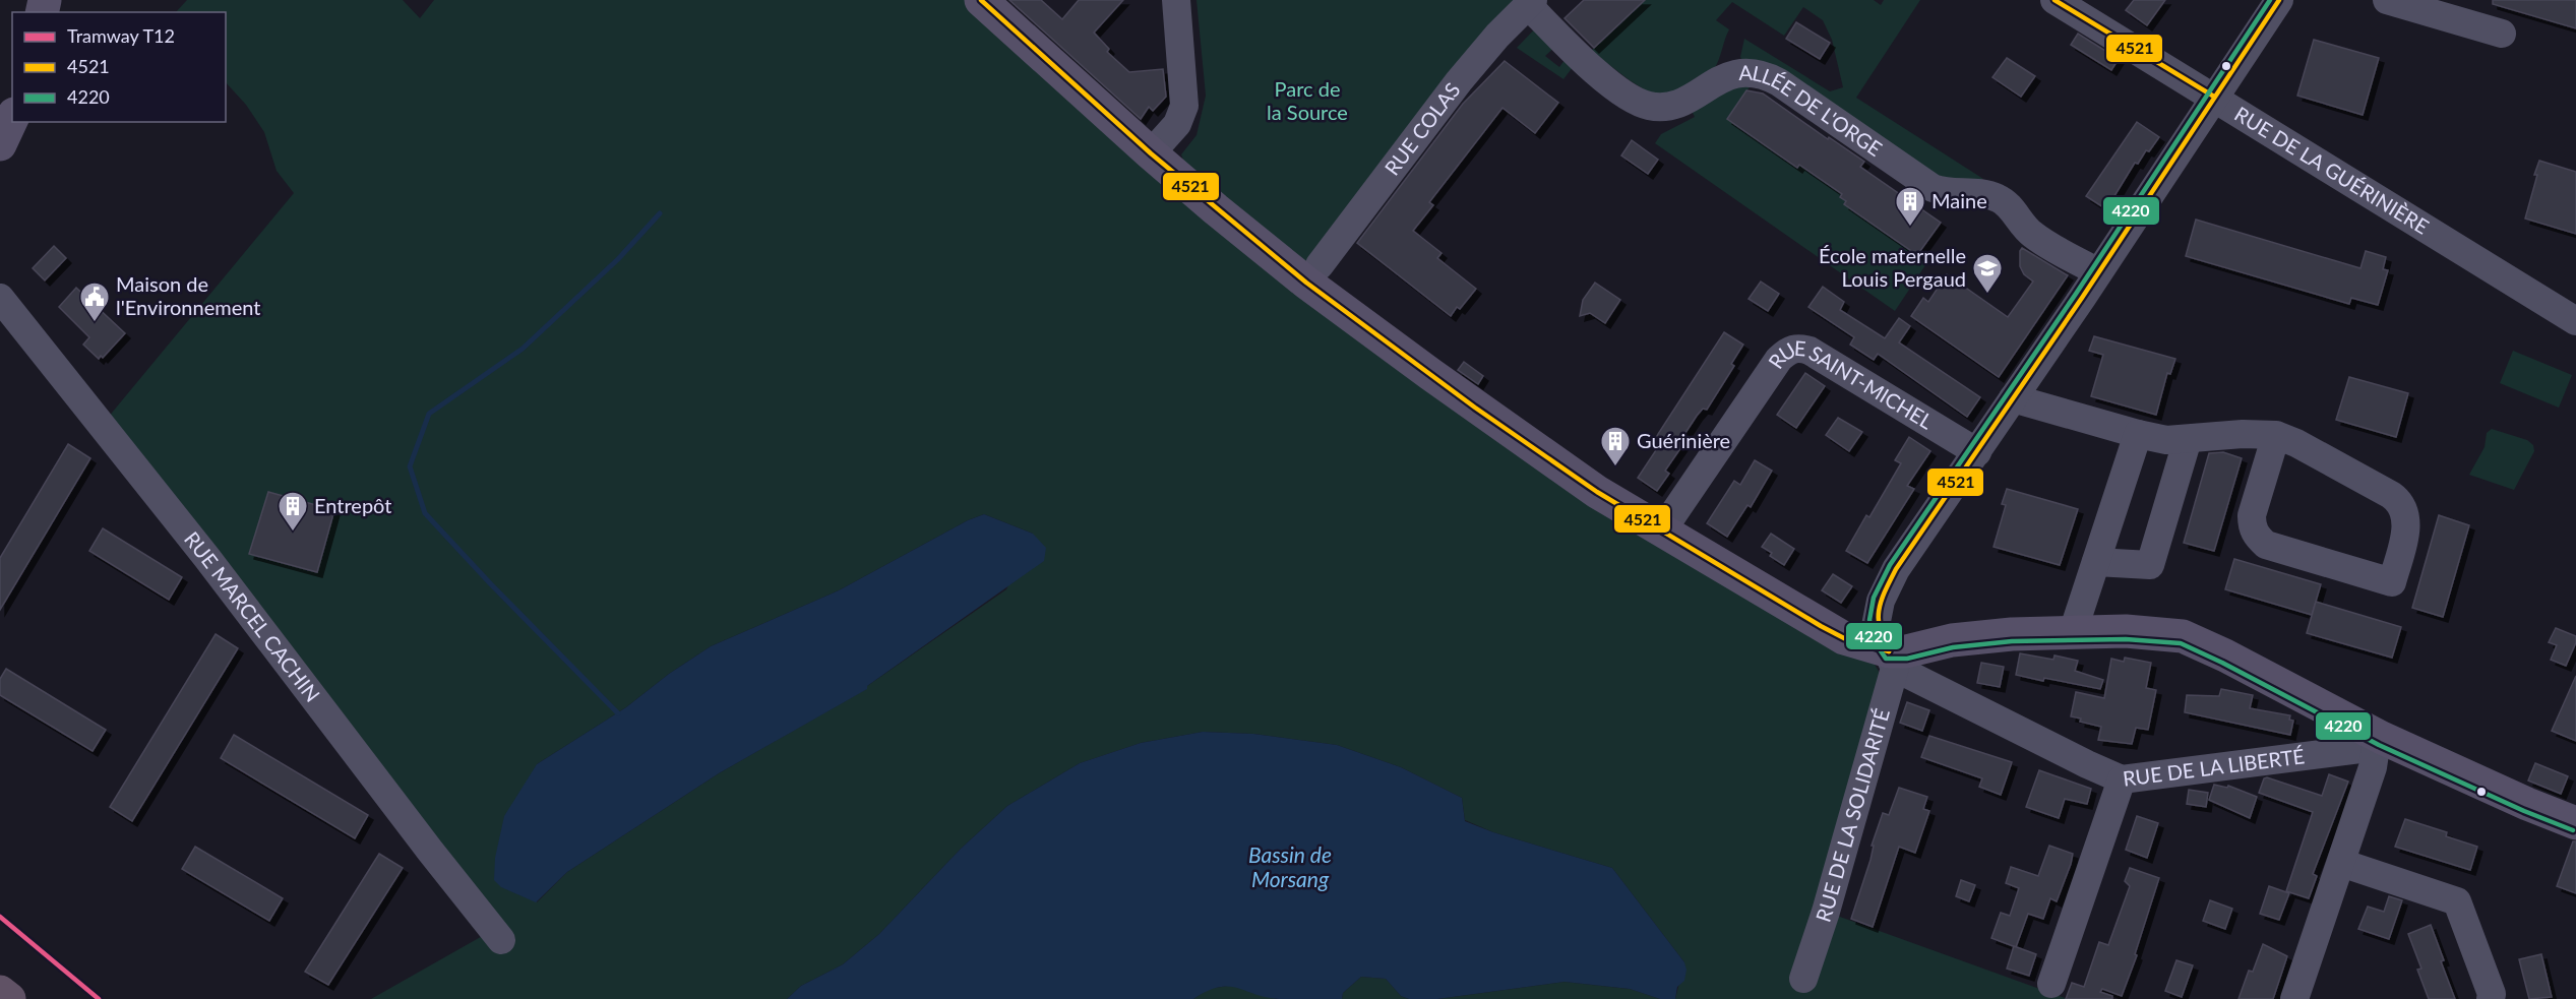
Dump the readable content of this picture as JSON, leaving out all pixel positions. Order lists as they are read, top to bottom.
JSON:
{
  "streets": {
    "street": [
      "ALLÉE DE L'ORGE",
      "RUE COLAS",
      "RUE DE LA GUÉRINIÈRE",
      "RUE SAINT-MICHEL",
      "RUE MARCEL CACHIN",
      "RUE DE LA LIBERTÉ",
      "RUE DE LA SOLIDARITÉ"
    ]
  },
  "crossings": [
    ["ALLÉE DE L'ORGE", "RUE COLAS"],
    ["RUE DE LA LIBERTÉ", "RUE DE LA SOLIDARITÉ"]
  ],
  "water": ["Bassin de Morsang"],
  "parks": ["Parc de la Source"],
  "places": {
    "building": ["Maine", "Guérinière", "Entrepôt"],
    "school or university": ["École maternelle Louis Pergaud"],
    "public building": ["Maison de l'Environnement"]
  },
  "lines": ["transit line 4521", "transit line 4220", "tram line T12"],
  "legend": ["Tramway T12", "4521", "4220"]
}
